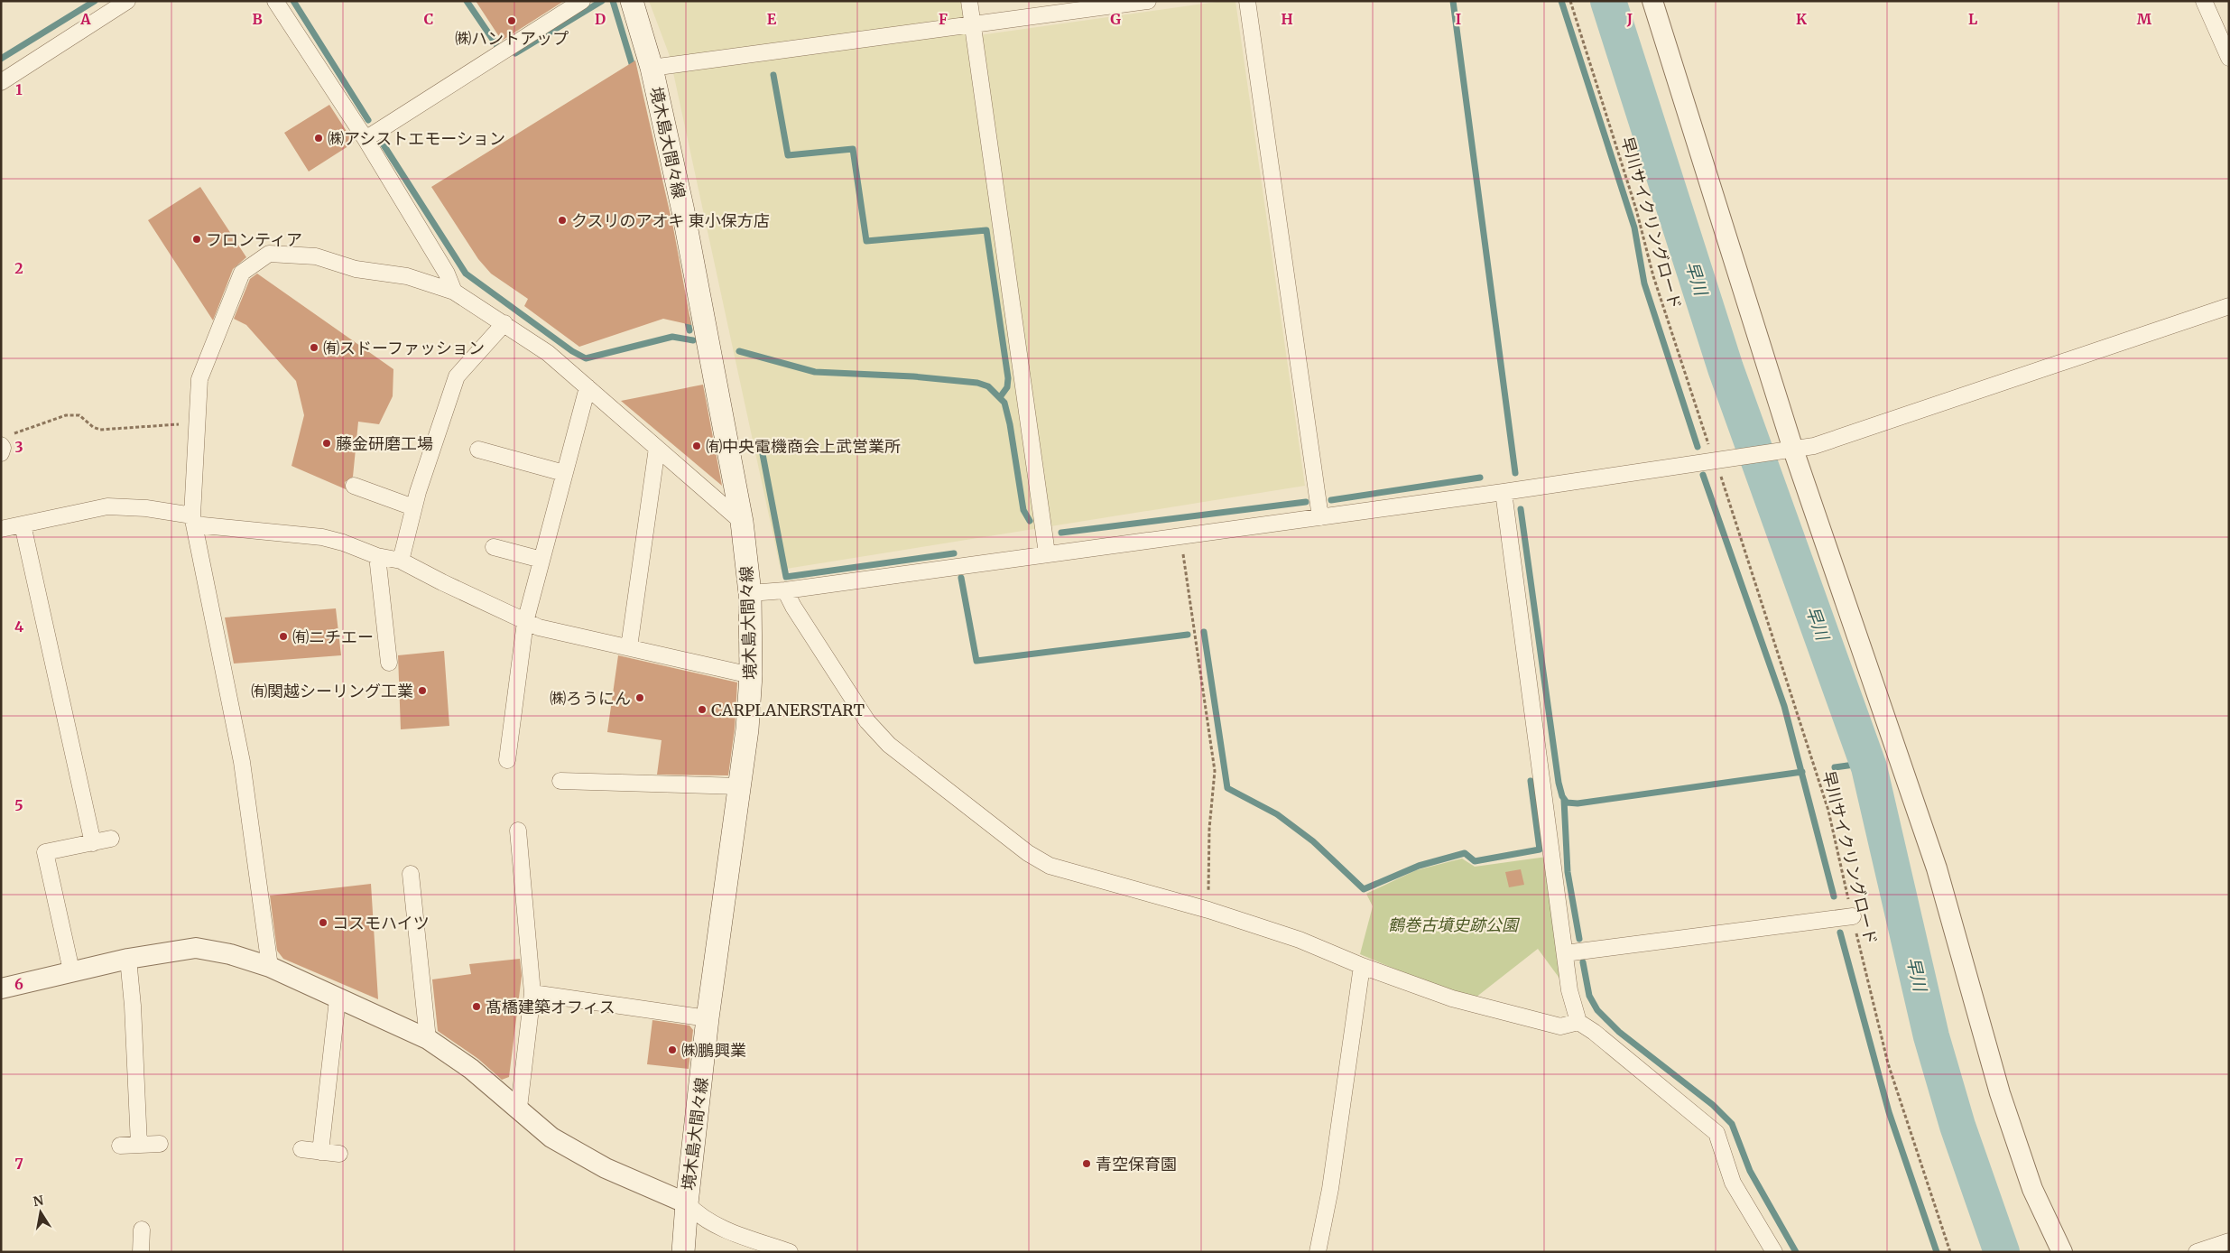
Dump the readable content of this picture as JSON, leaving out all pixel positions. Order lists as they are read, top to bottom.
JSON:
{
  "streets": {
    "main road": ["境木島大間々線"],
    "path": ["早川サイクリングロード"]
  },
  "water": ["早川"],
  "parks": ["鶴巻古墳史跡公園"],
  "places": [
    "㈱ハントアップ",
    "㈱アシストエモーション",
    "クスリのアオキ 東小保方店",
    "フロンティア",
    "㈲スドーファッション",
    "藤金研磨工場",
    "㈲中央電機商会上武営業所",
    "㈲ニチエー",
    "㈲関越シーリング工業",
    "㈱ろうにん",
    "CARPLANERSTART",
    "コスモハイツ",
    "髙橋建築オフィス",
    "㈱鵬興業",
    "青空保育園"
  ],
  "north": "top",
  "grid": {
    "columns": [
      "A",
      "B",
      "C",
      "D",
      "E",
      "F",
      "G",
      "H",
      "I",
      "J",
      "K",
      "L",
      "M"
    ],
    "rows": [
      "1",
      "2",
      "3",
      "4",
      "5",
      "6",
      "7"
    ]
  }
}
